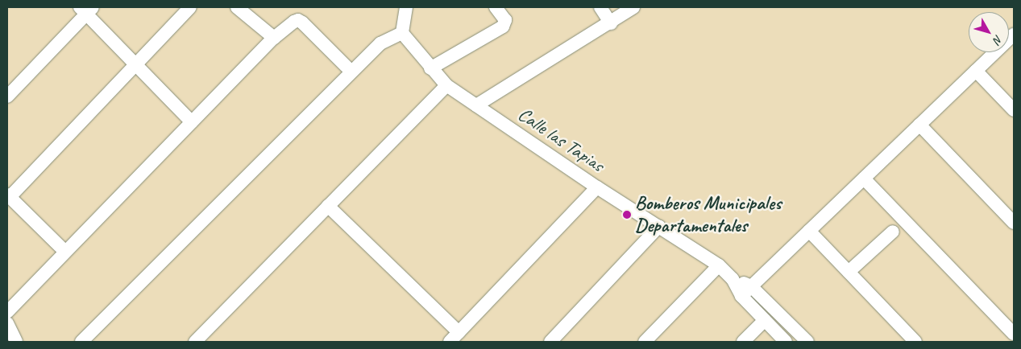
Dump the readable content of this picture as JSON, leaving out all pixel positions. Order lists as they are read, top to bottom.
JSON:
{
  "streets": {
    "street": ["Calle las Tapias"]
  },
  "places": ["Bomberos Municipales Departamentales"],
  "north": "bottom right"
}
